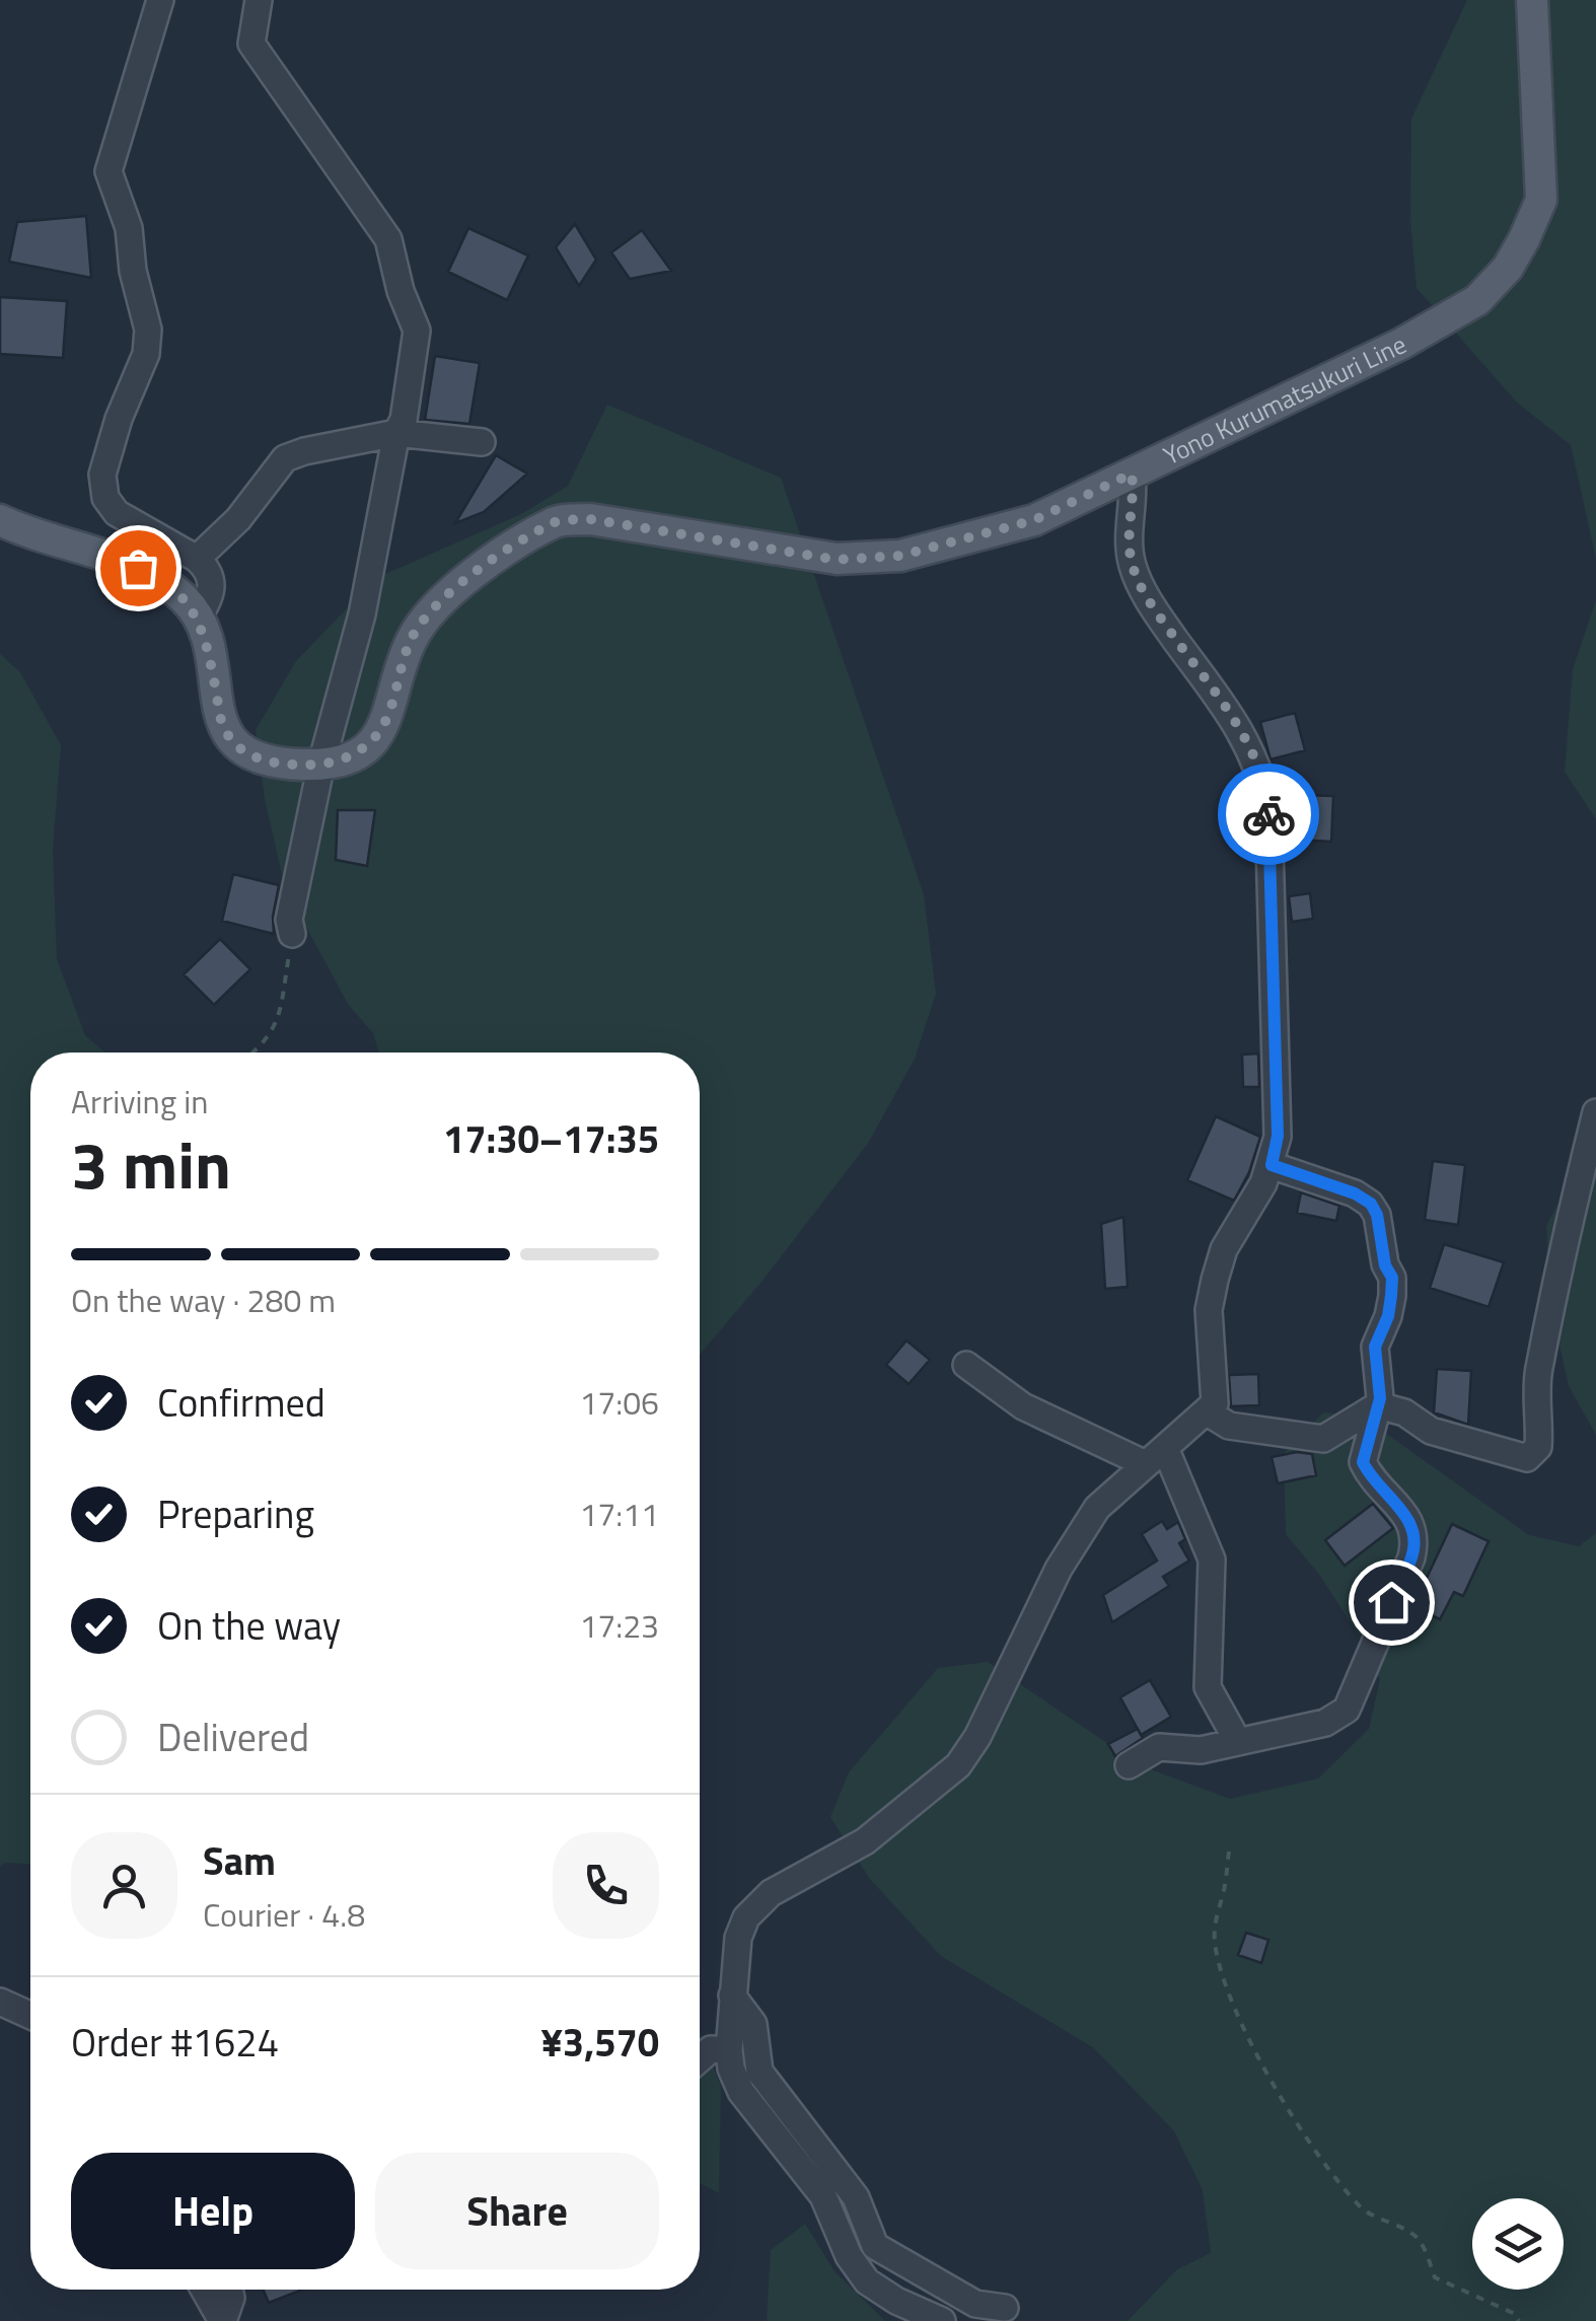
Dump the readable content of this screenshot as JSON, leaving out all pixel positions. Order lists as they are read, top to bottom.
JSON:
{
  "streets": {
    "main road": ["Yono Kurumatsukuri Line"]
  },
  "page": {
    "heading": ["3 min", "Arriving in", "17:30–17:35"],
    "panel": [
      "Sam",
      "Courier · 4.8",
      "Order #1624",
      "¥3,570"
    ],
    "bar": "On the way · 280 m",
    "list": [
      ["Confirmed", "17:06"],
      ["Preparing", "17:11"],
      ["On the way", "17:23"],
      "Delivered"
    ],
    "buttons": ["Help", "Share"]
  }
}
